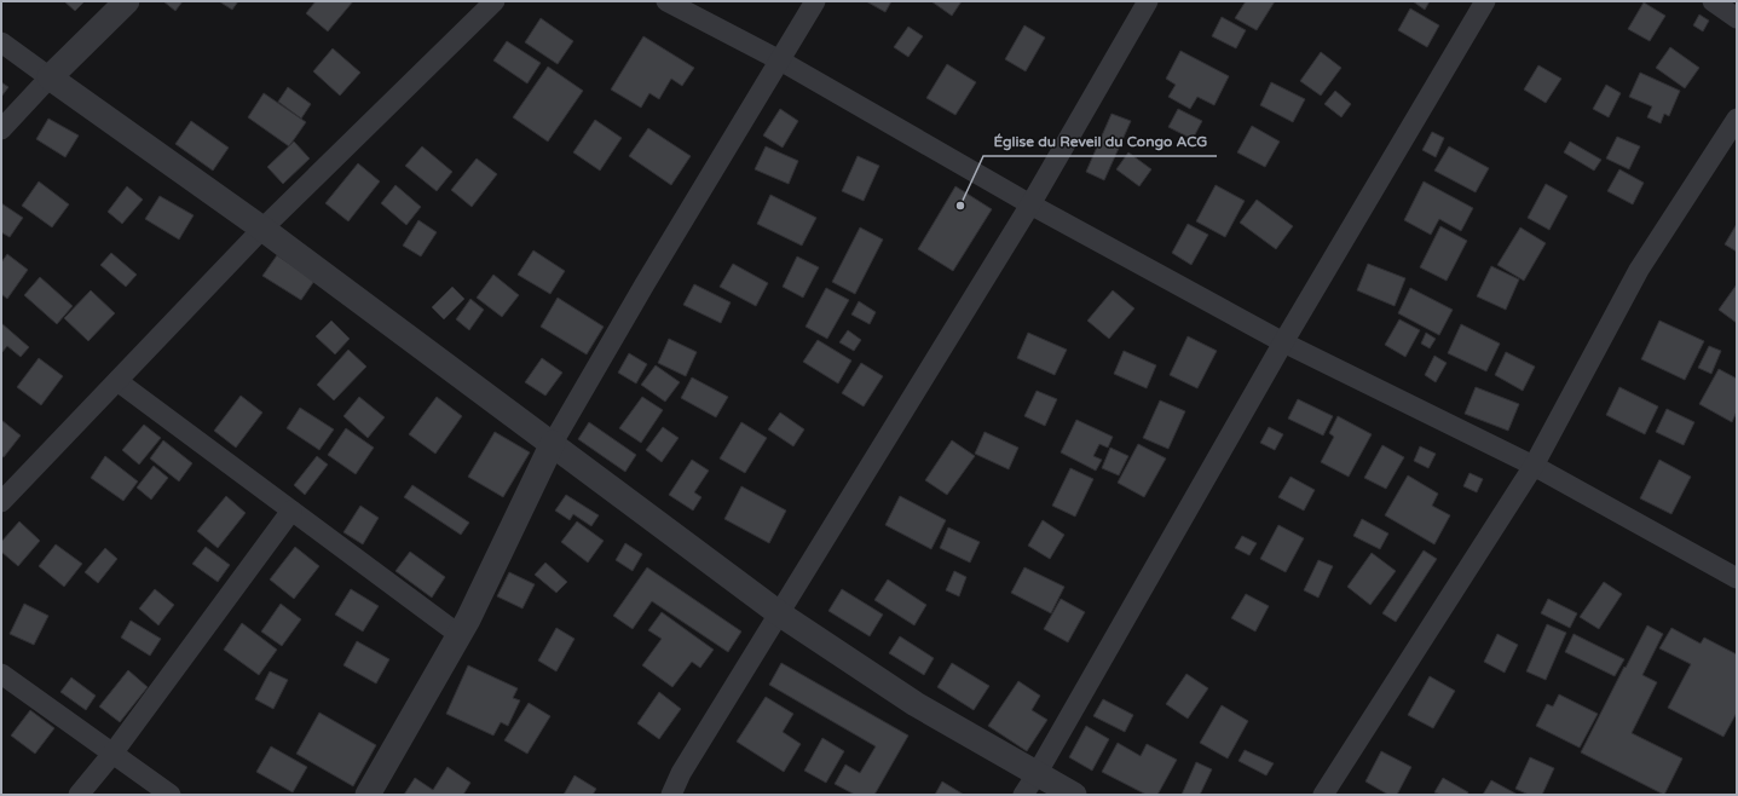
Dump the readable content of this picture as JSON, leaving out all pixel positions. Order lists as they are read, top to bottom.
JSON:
{
  "places": ["Église du Reveil du Congo ACG"]
}
